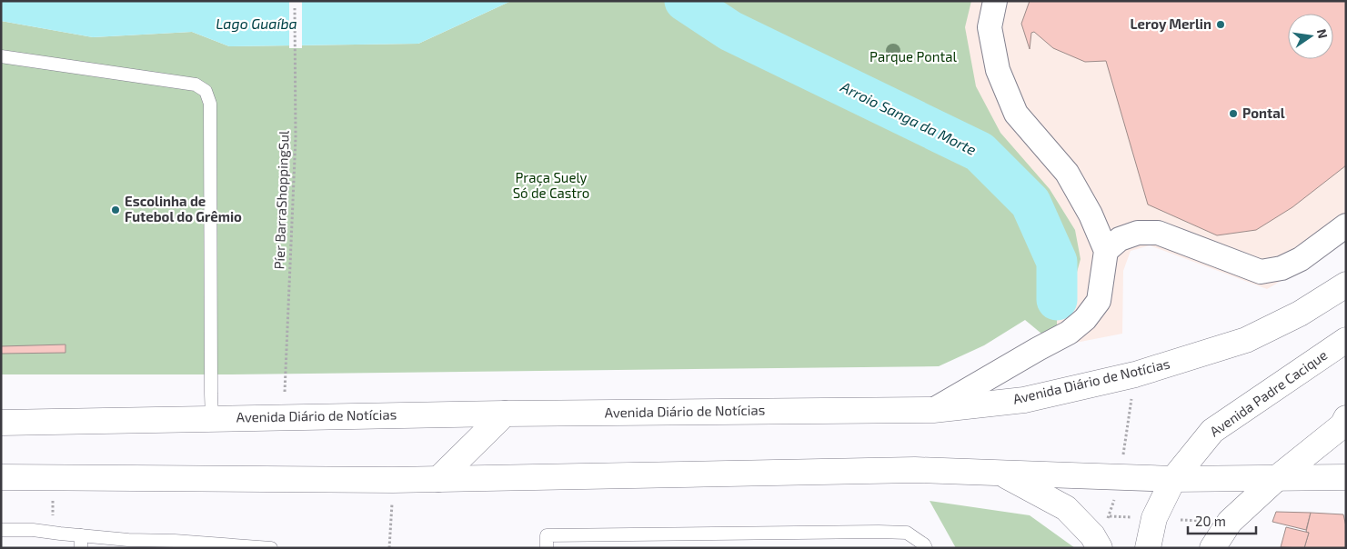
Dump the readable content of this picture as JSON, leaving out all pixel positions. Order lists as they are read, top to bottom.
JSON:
{
  "streets": {
    "main road": ["Avenida Diário de Notícias", "Avenida Padre Cacique"],
    "path": ["Píer BarraShoppingSul"]
  },
  "water": ["Lago Guaíba", "Arroio Sanga da Morte"],
  "parks": ["Parque Pontal", "Praça Suely Só de Castro"],
  "places": ["Leroy Merlin", "Pontal", "Escolinha de Futebol do Grêmio"],
  "scale_bar": "20 m",
  "north": "right"
}
